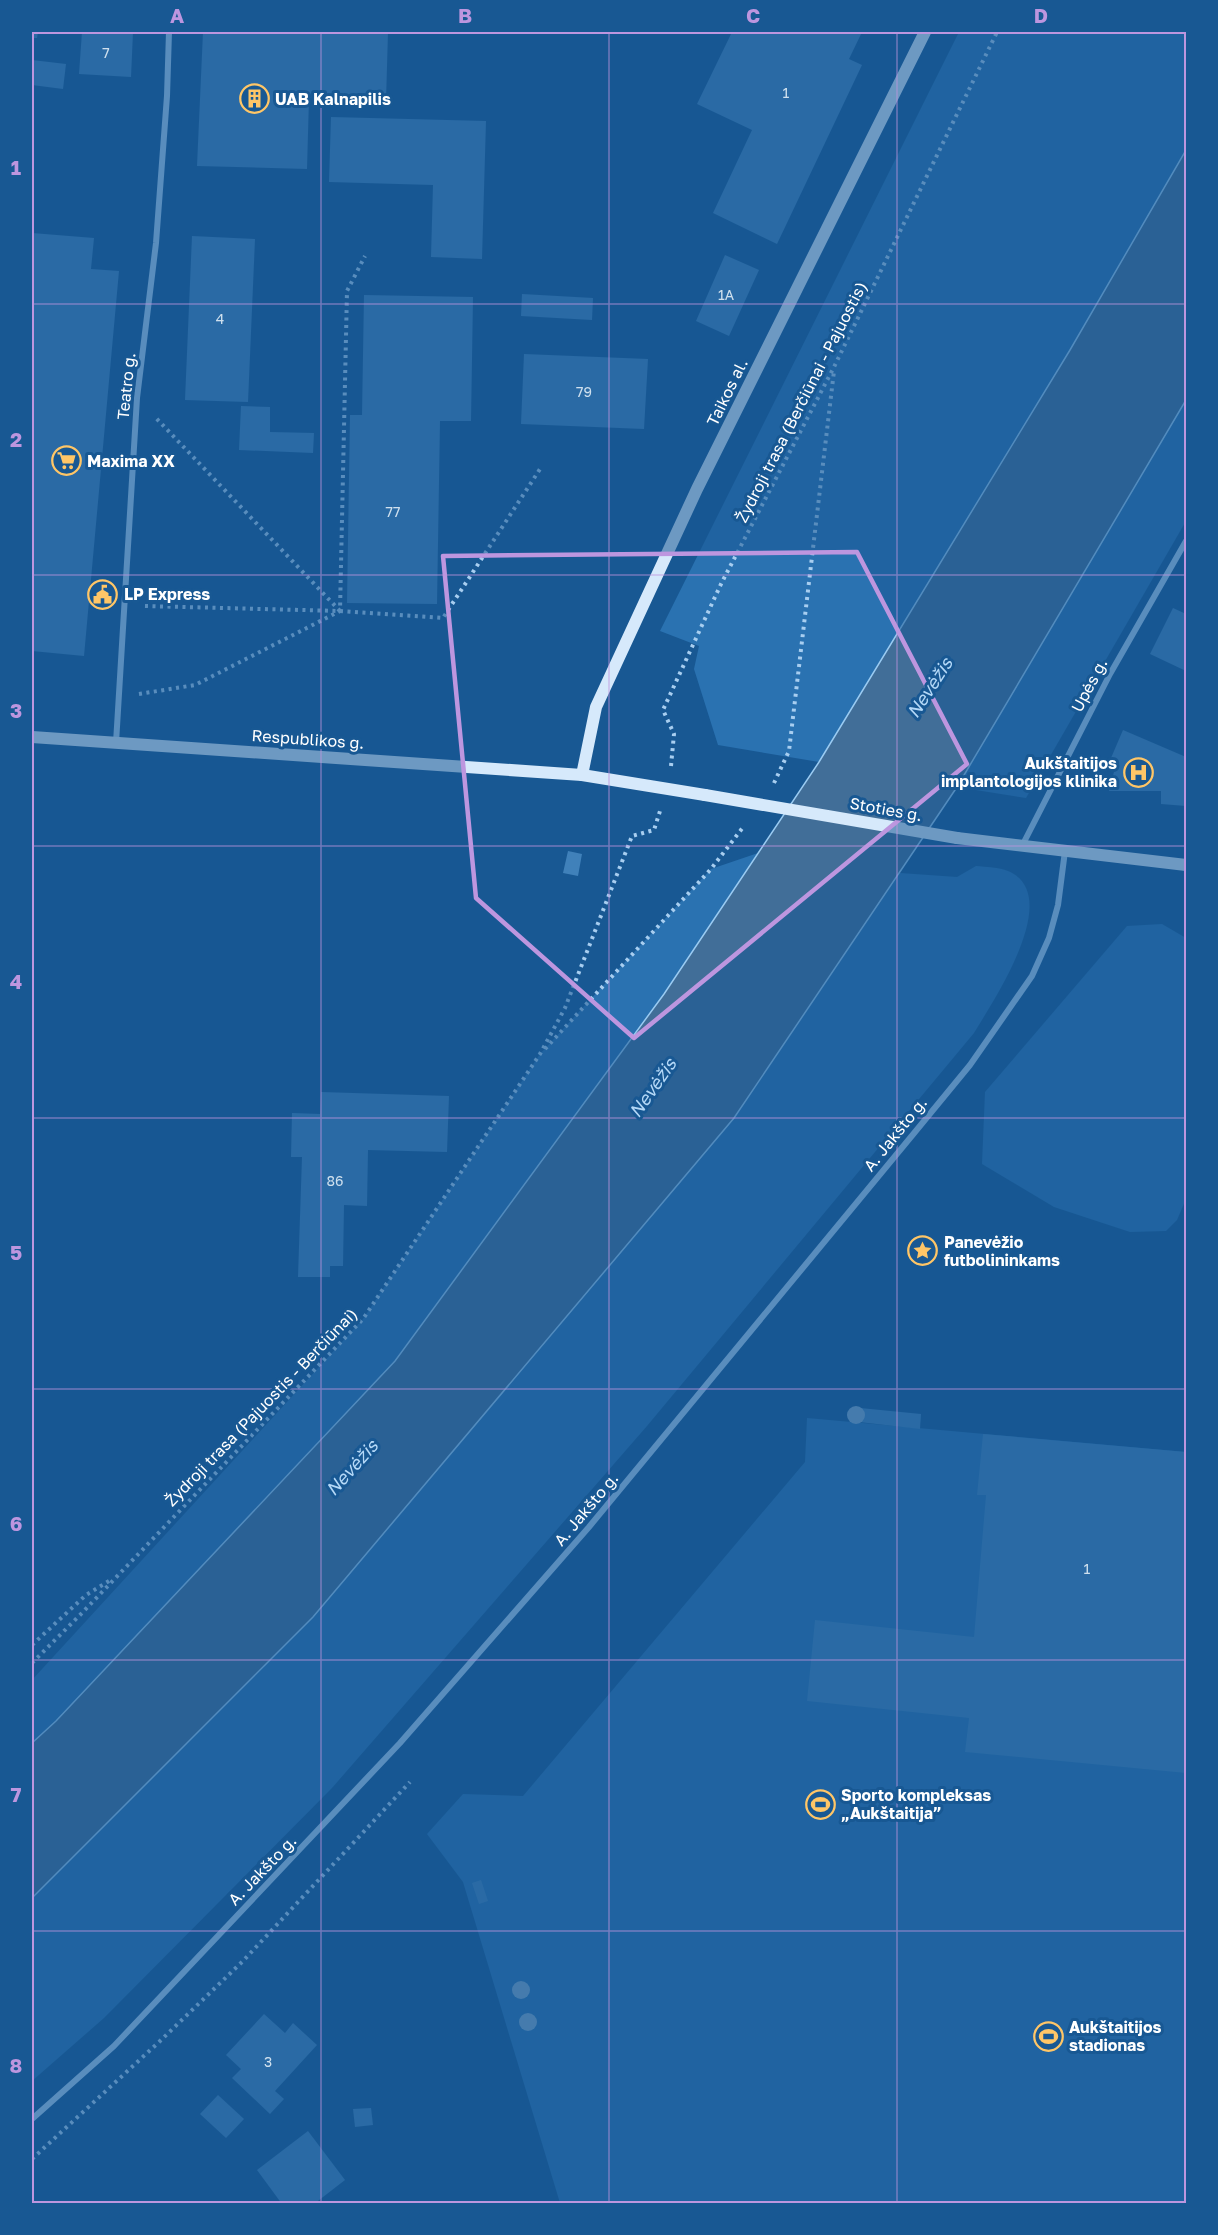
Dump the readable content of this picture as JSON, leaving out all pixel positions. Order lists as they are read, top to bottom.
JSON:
{
  "streets": {
    "main road": ["Taikos al.", "Respublikos g.", "Stoties g."],
    "street": ["Teatro g.", "Upės g.", "A. Jakšto g."],
    "path": ["Žydroji trasa (Berčiūnai - Pajuostis)", "Žydroji trasa (Pajuostis - Berčiūnai)"]
  },
  "crossings": [
    ["Teatro g.", "Respublikos g."],
    ["Taikos al.", "Respublikos g."],
    ["Taikos al.", "Stoties g."],
    ["Žydroji trasa (Berčiūnai - Pajuostis)", "Stoties g."],
    ["Upės g.", "Stoties g."],
    ["Respublikos g.", "Stoties g."],
    ["Stoties g.", "A. Jakšto g."]
  ],
  "water": ["Nevėžis"],
  "places": {
    "building": ["UAB Kalnapilis"],
    "supermarket": ["Maxima XX"],
    "public building": ["LP Express"],
    "hospital": ["Aukštaitijos implantologijos klinika"],
    "place": ["Panevėžio futbolininkams"],
    "sports": ["Sporto kompleksas „Aukštaitija”", "Aukštaitijos stadionas"]
  },
  "house_numbers": [
    "7",
    "1",
    "1A",
    "4",
    "79",
    "77",
    "86",
    "1",
    "3"
  ],
  "grid": {
    "columns": [
      "A",
      "B",
      "C",
      "D"
    ],
    "rows": [
      "1",
      "2",
      "3",
      "4",
      "5",
      "6",
      "7",
      "8"
    ]
  }
}
